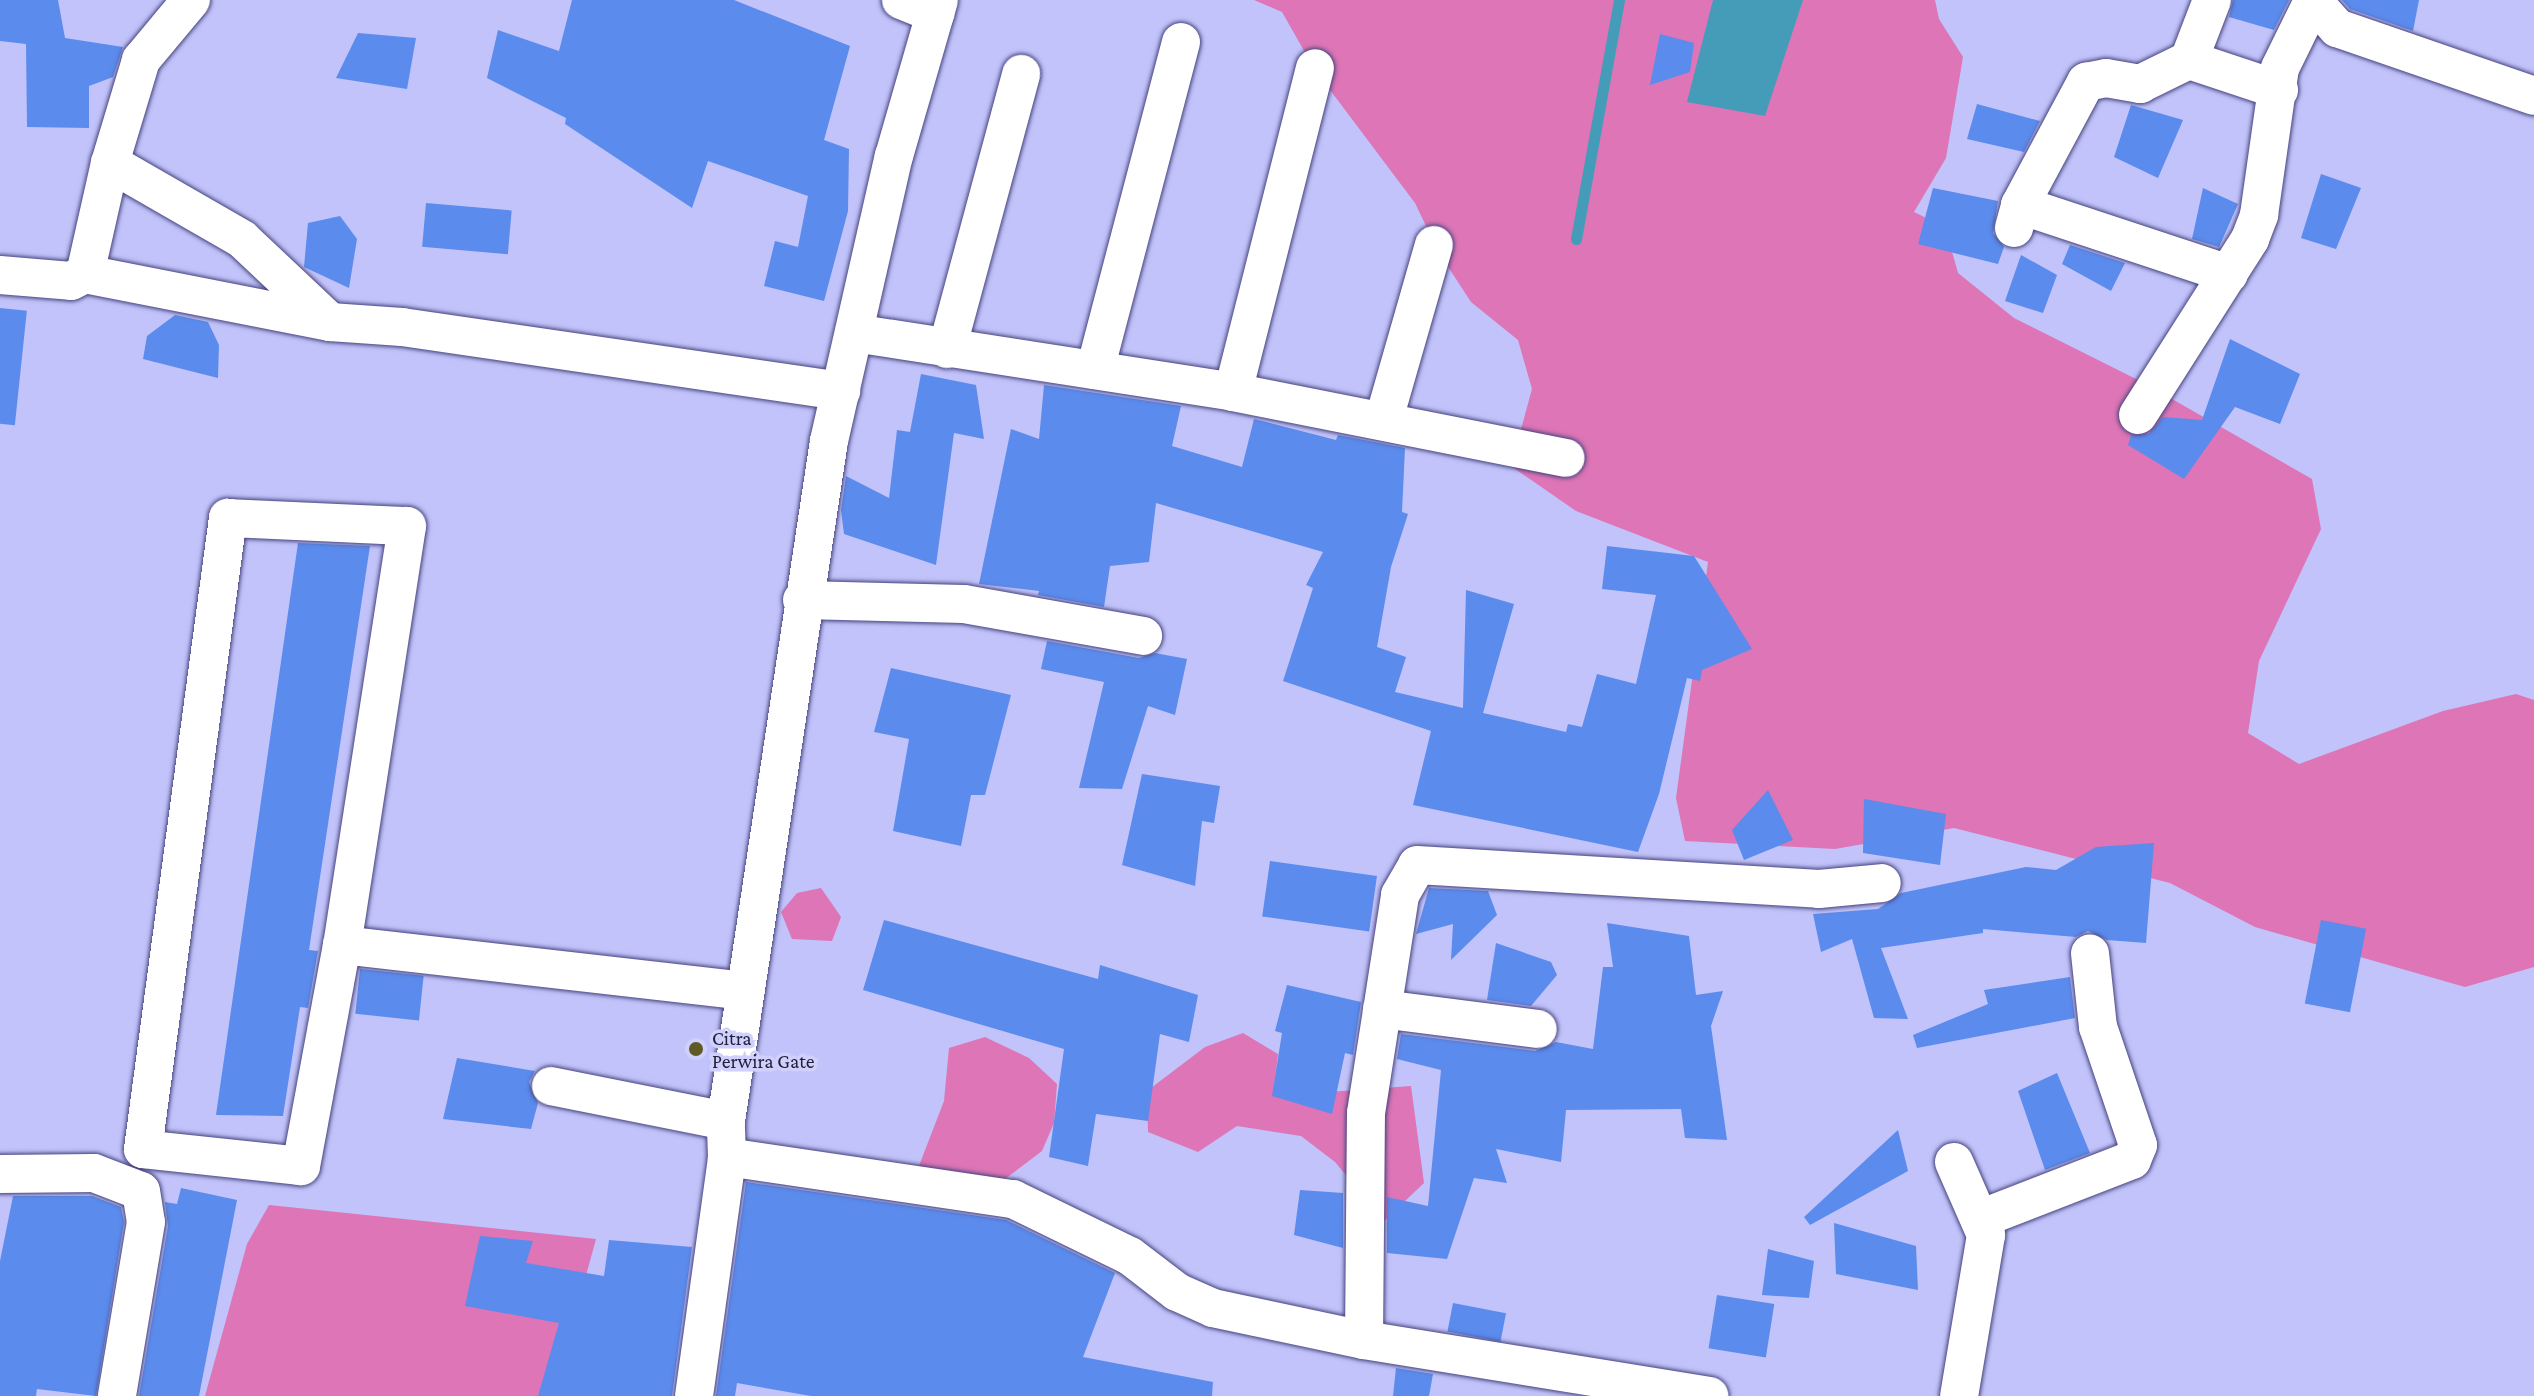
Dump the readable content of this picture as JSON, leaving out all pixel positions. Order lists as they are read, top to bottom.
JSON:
{
  "places": ["Citra Perwira Gate"]
}
